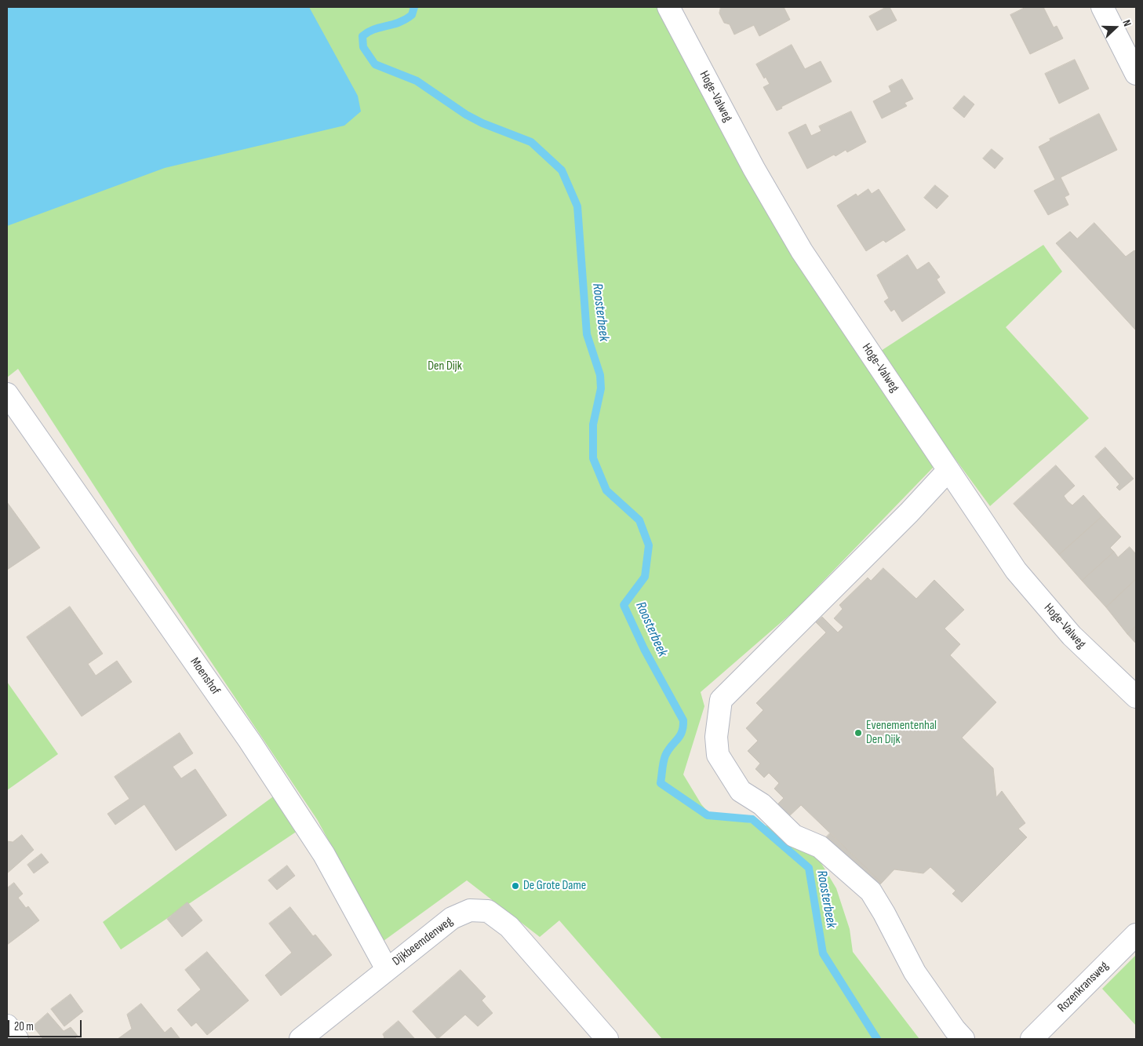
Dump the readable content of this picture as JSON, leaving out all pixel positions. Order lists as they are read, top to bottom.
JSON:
{
  "streets": {
    "street": [
      "Hoge-Valweg",
      "Moenshof",
      "Dijkbeemdenweg",
      "Rozenkransweg"
    ]
  },
  "crossings": [
    ["Moenshof", "Dijkbeemdenweg"]
  ],
  "water": ["Roosterbeek"],
  "parks": ["Den Dijk"],
  "places": ["Evenementenhal Den Dijk", "De Grote Dame"],
  "scale_bar": "20 m",
  "north": "right"
}
